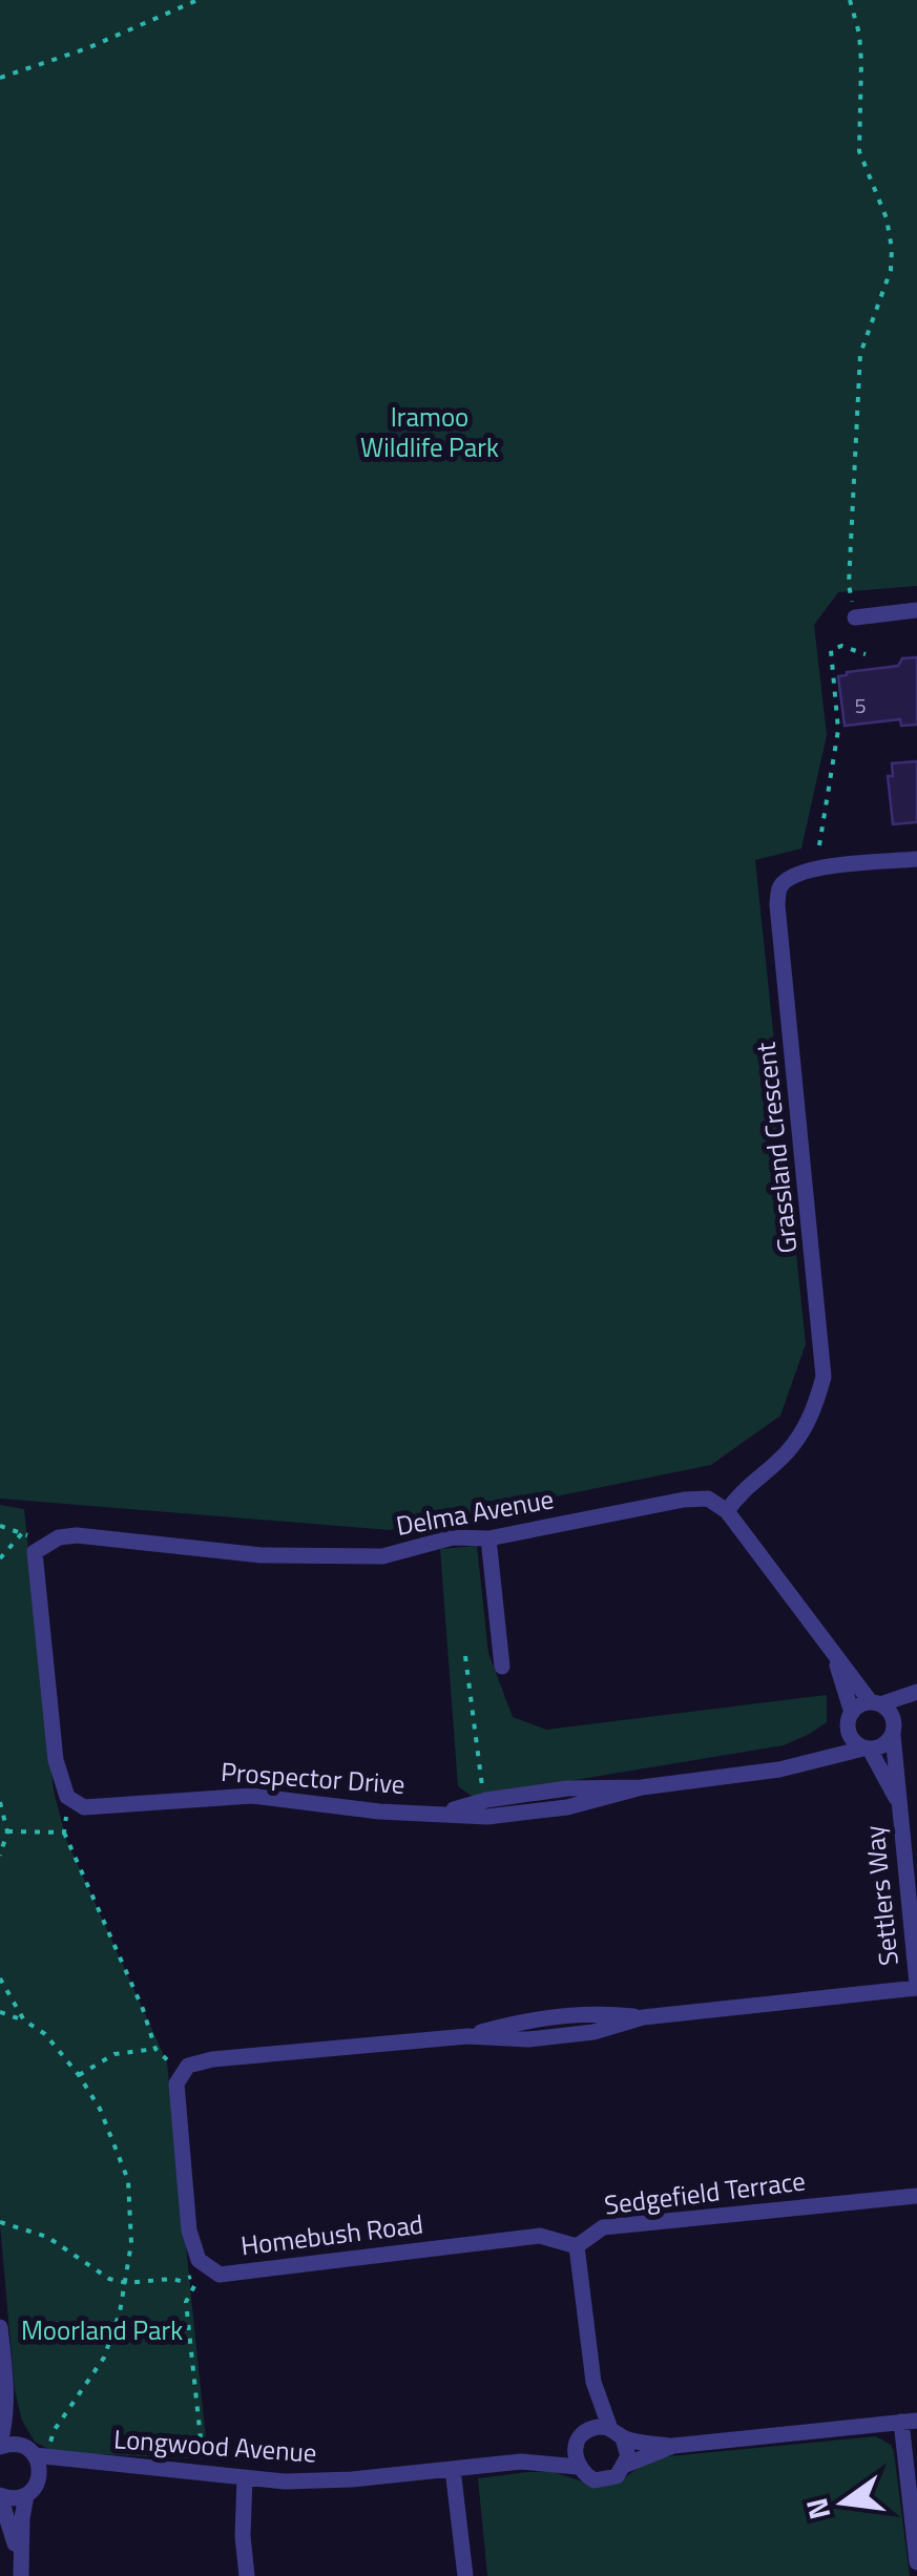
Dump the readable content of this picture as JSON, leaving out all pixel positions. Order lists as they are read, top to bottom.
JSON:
{
  "streets": {
    "street": [
      "Grassland Crescent",
      "Delma Avenue",
      "Prospector Drive",
      "Settlers Way",
      "Sedgefield Terrace",
      "Homebush Road",
      "Longwood Avenue"
    ]
  },
  "crossings": [
    ["Grassland Crescent", "Delma Avenue"],
    ["Delma Avenue", "Prospector Drive"],
    ["Prospector Drive", "Settlers Way"],
    ["Settlers Way", "Homebush Road"],
    ["Sedgefield Terrace", "Homebush Road"],
    ["Sedgefield Terrace", "Longwood Avenue"]
  ],
  "parks": ["Iramoo Wildlife Park", "Moorland Park"],
  "house_numbers": ["5"],
  "north": "left"
}
